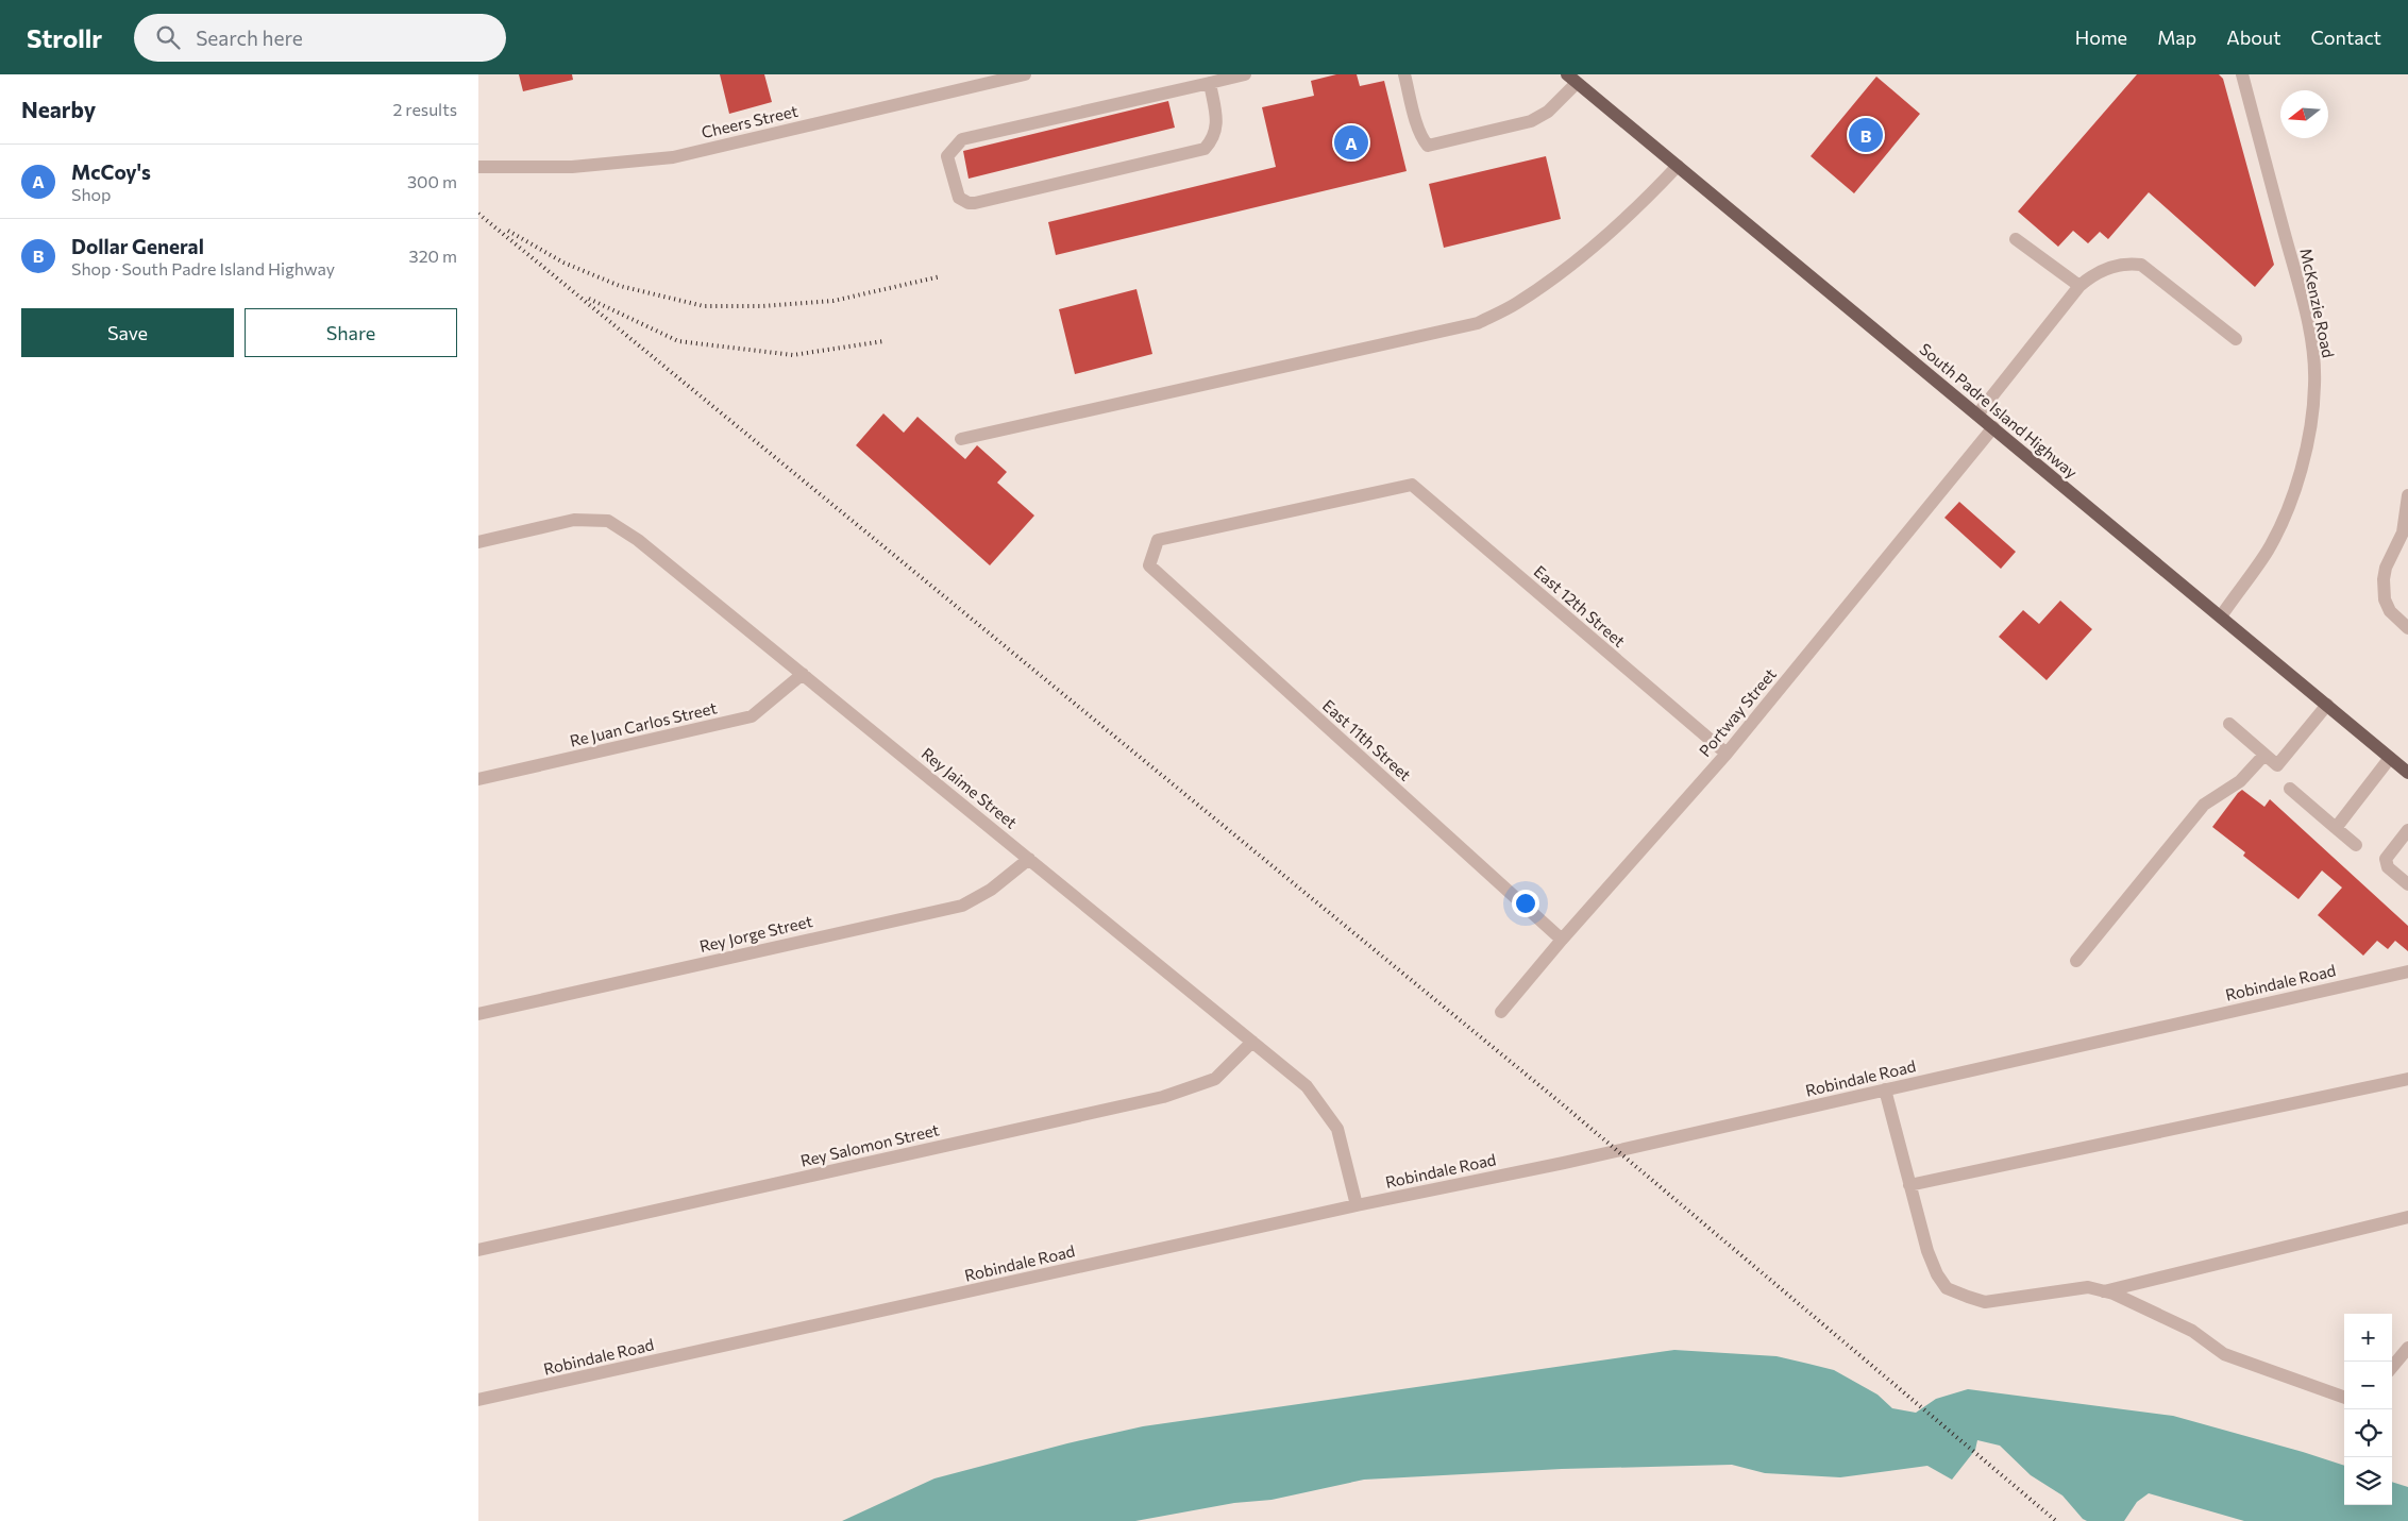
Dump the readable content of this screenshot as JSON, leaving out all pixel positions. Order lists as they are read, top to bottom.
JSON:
{
  "streets": {
    "main road": ["South Padre Island Highway"],
    "street": [
      "Cheers Street",
      "McKenzie Road",
      "East 12th Street",
      "Portway Street",
      "Re Juan Carlos Street",
      "East 11th Street",
      "Rey Jaime Street",
      "Rey Jorge Street",
      "Robindale Road",
      "Rey Salomon Street"
    ]
  },
  "crossings": [
    ["McKenzie Road", "South Padre Island Highway"],
    ["South Padre Island Highway", "Portway Street"],
    ["East 12th Street", "Portway Street"],
    ["East 12th Street", "East 11th Street"],
    ["Portway Street", "East 11th Street"],
    ["Re Juan Carlos Street", "Rey Jaime Street"],
    ["Rey Jaime Street", "Rey Jorge Street"],
    ["Rey Jaime Street", "Robindale Road"],
    ["Rey Jaime Street", "Rey Salomon Street"]
  ],
  "north": "left",
  "page": {
    "header": "Strollr",
    "search": "Search here",
    "nav": [
      "Home",
      "Map",
      "About",
      "Contact"
    ],
    "heading": ["Nearby", "2 results"],
    "pins": ["B", "A"],
    "list": [
      {
        "mark": "A",
        "name": "McCoy's",
        "note": "Shop",
        "value": "300 m"
      },
      {
        "mark": "B",
        "name": "Dollar General",
        "note": "Shop · South Padre Island Highway",
        "value": "320 m"
      }
    ],
    "buttons": ["Save", "Share"],
    "map_buttons": ["+", "−"]
  }
}
